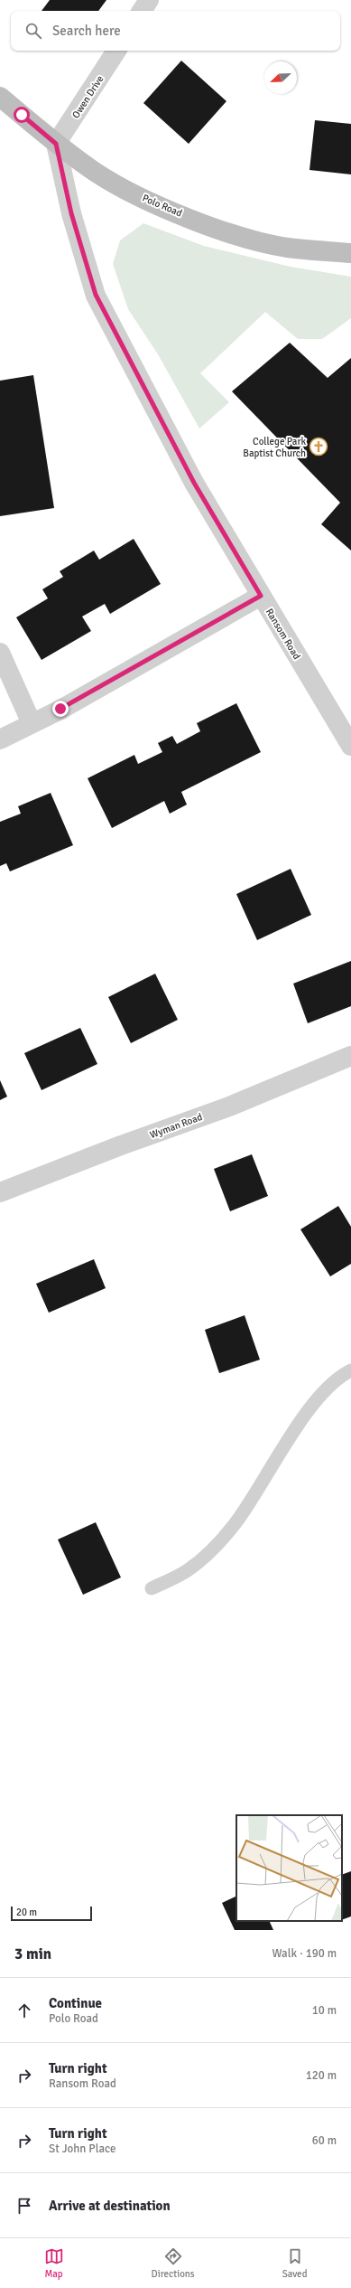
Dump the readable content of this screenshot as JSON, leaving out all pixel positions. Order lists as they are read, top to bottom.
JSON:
{
  "streets": {
    "main road": ["Polo Road"],
    "street": ["Owen Drive", "Ransom Road", "Wyman Road"]
  },
  "crossings": [
    ["Owen Drive", "Polo Road"],
    ["Owen Drive", "Ransom Road"],
    ["Polo Road", "Ransom Road"]
  ],
  "places": {
    "church": ["College Park Baptist Church"]
  },
  "scale_bar": "20 m",
  "north": "bottom left",
  "page": {
    "search": "Search here",
    "scale": "20 m",
    "heading": ["3 min", "Walk · 190 m"],
    "list": [
      ["Continue", "Polo Road", "10 m"],
      ["Turn right", "Ransom Road", "120 m"],
      ["Turn right", "St John Place", "60 m"],
      "Arrive at destination"
    ],
    "nav": ["Map", "Directions", "Saved"]
  }
}
